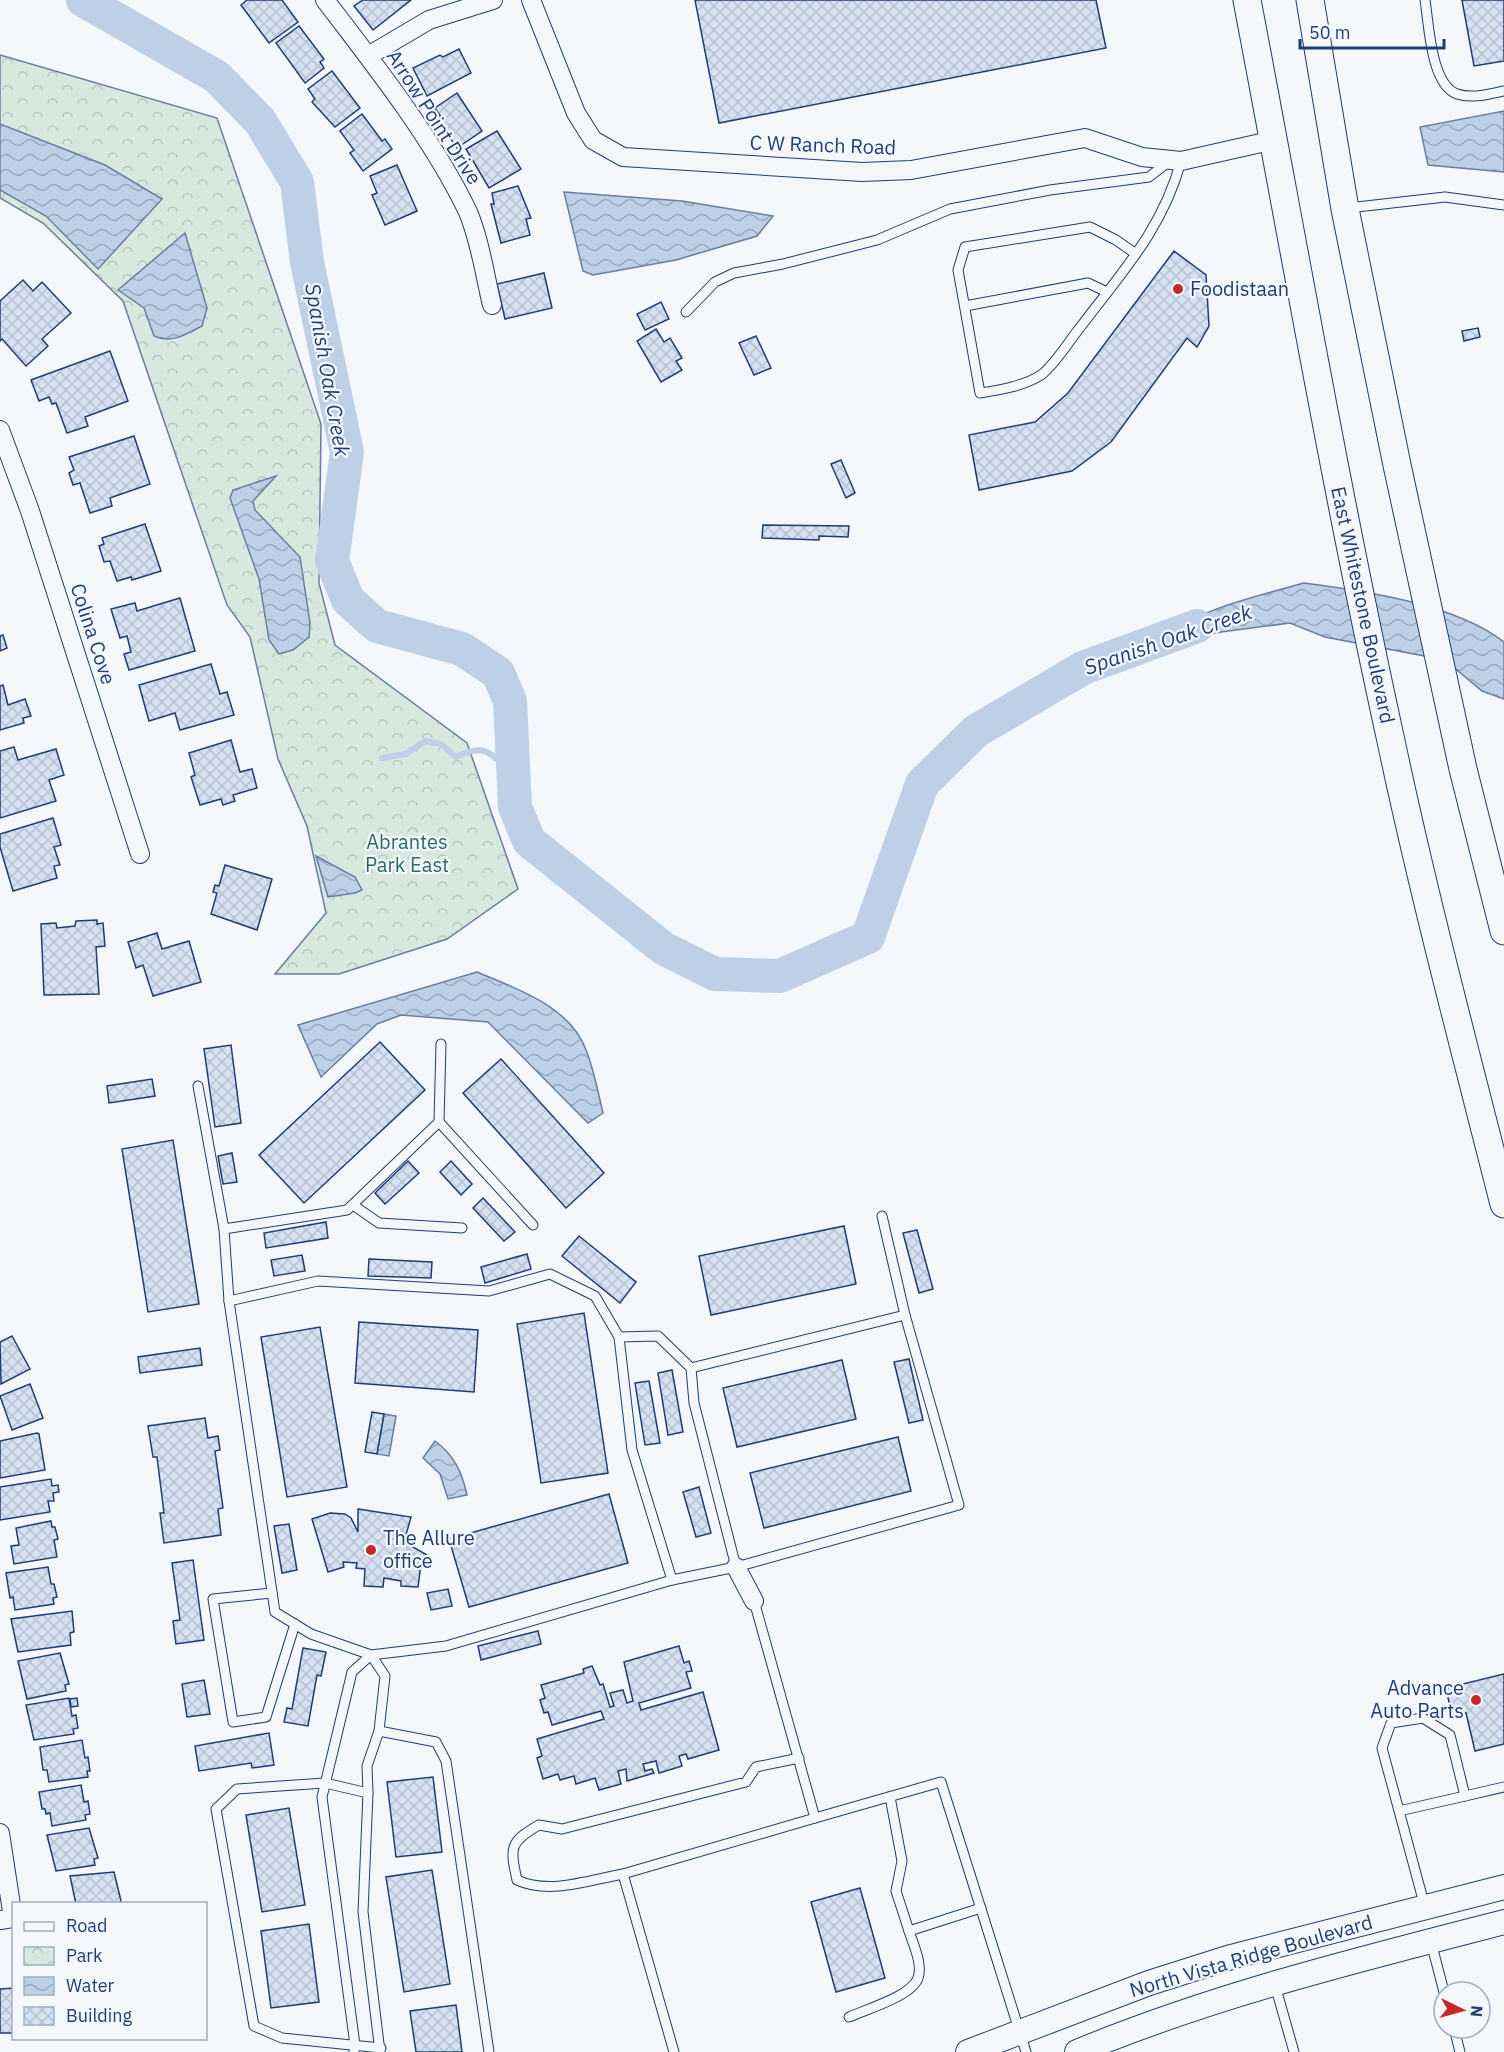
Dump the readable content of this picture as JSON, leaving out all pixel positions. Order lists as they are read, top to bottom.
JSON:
{
  "streets": {
    "main road": ["East Whitestone Boulevard"],
    "street": [
      "Arrow Point Drive",
      "C W Ranch Road",
      "Colina Cove",
      "North Vista Ridge Boulevard"
    ]
  },
  "crossings": [
    ["C W Ranch Road", "East Whitestone Boulevard"]
  ],
  "water": ["Spanish Oak Creek"],
  "parks": ["Abrantes Park East"],
  "places": ["Foodistaan", "The Allure office", "Advance Auto Parts"],
  "legend": [
    "Road",
    "Park",
    "Water",
    "Building"
  ],
  "scale_bar": "50 m",
  "north": "right"
}
